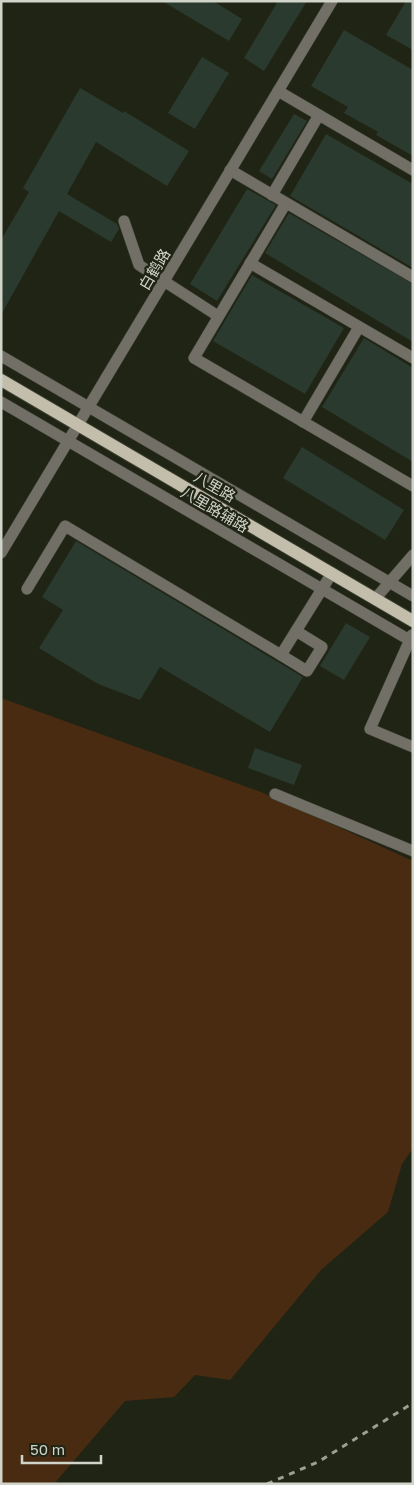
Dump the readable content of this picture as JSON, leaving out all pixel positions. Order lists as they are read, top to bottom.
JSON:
{
  "streets": {
    "main road": ["八里路"],
    "street": ["白鹤路", "八里路辅路"]
  },
  "crossings": [
    ["白鹤路", "八里路"],
    ["白鹤路", "八里路辅路"]
  ],
  "scale_bar": "50 m"
}
